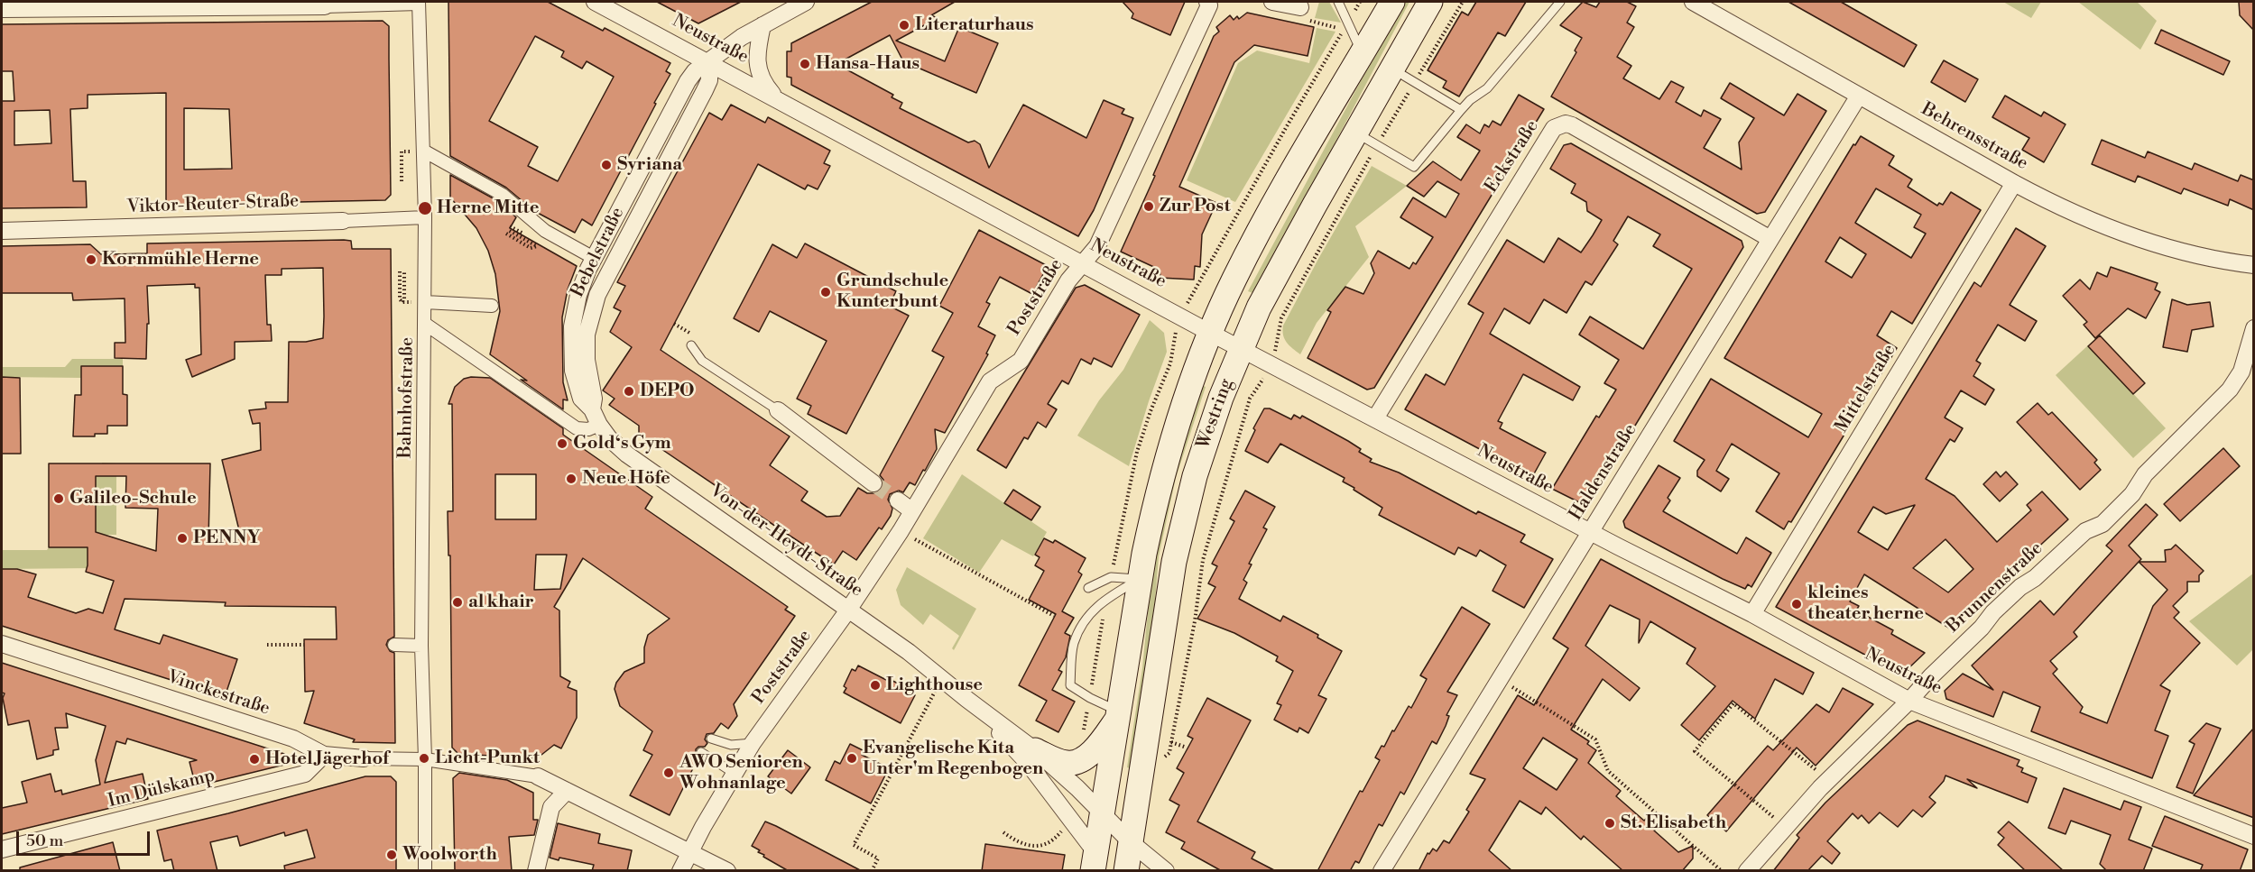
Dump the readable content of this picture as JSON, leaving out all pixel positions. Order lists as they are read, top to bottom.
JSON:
{
  "streets": {
    "main road": ["Westring"],
    "street": [
      "Neustraße",
      "Behrensstraße",
      "Eckstraße",
      "Viktor-Reuter-Straße",
      "Bebelstraße",
      "Poststraße",
      "Mittelstraße",
      "Bahnhofstraße",
      "Haldenstraße",
      "Von-der-Heydt-Straße",
      "Brunnenstraße",
      "Vinckestraße",
      "Im Dülskamp"
    ]
  },
  "crossings": [
    ["Neustraße", "Eckstraße"],
    ["Neustraße", "Bebelstraße"],
    ["Neustraße", "Poststraße"],
    ["Neustraße", "Mittelstraße"],
    ["Neustraße", "Westring"],
    ["Neustraße", "Haldenstraße"],
    ["Neustraße", "Brunnenstraße"],
    ["Behrensstraße", "Mittelstraße"],
    ["Behrensstraße", "Haldenstraße"],
    ["Eckstraße", "Haldenstraße"],
    ["Viktor-Reuter-Straße", "Bahnhofstraße"],
    ["Bebelstraße", "Von-der-Heydt-Straße"],
    ["Poststraße", "Von-der-Heydt-Straße"],
    ["Bahnhofstraße", "Vinckestraße"],
    ["Westring", "Von-der-Heydt-Straße"],
    ["Vinckestraße", "Im Dülskamp"]
  ],
  "places": [
    "Literaturhaus",
    "Hansa-Haus",
    "Syriana",
    "Zur Post",
    "Herne Mitte",
    "Kornmühle Herne",
    "Grundschule Kunterbunt",
    "DEPO",
    "Gold‘s Gym",
    "Neue Höfe",
    "Galileo-Schule",
    "PENNY",
    "al khair",
    "kleines theater herne",
    "Lighthouse",
    "Licht-Punkt",
    "Evangelische Kita Unter'm Regenbogen",
    "Hotel Jägerhof",
    "AWO Senioren Wohnanlage",
    "St. Elisabeth",
    "Woolworth"
  ],
  "scale_bar": "50 m"
}
